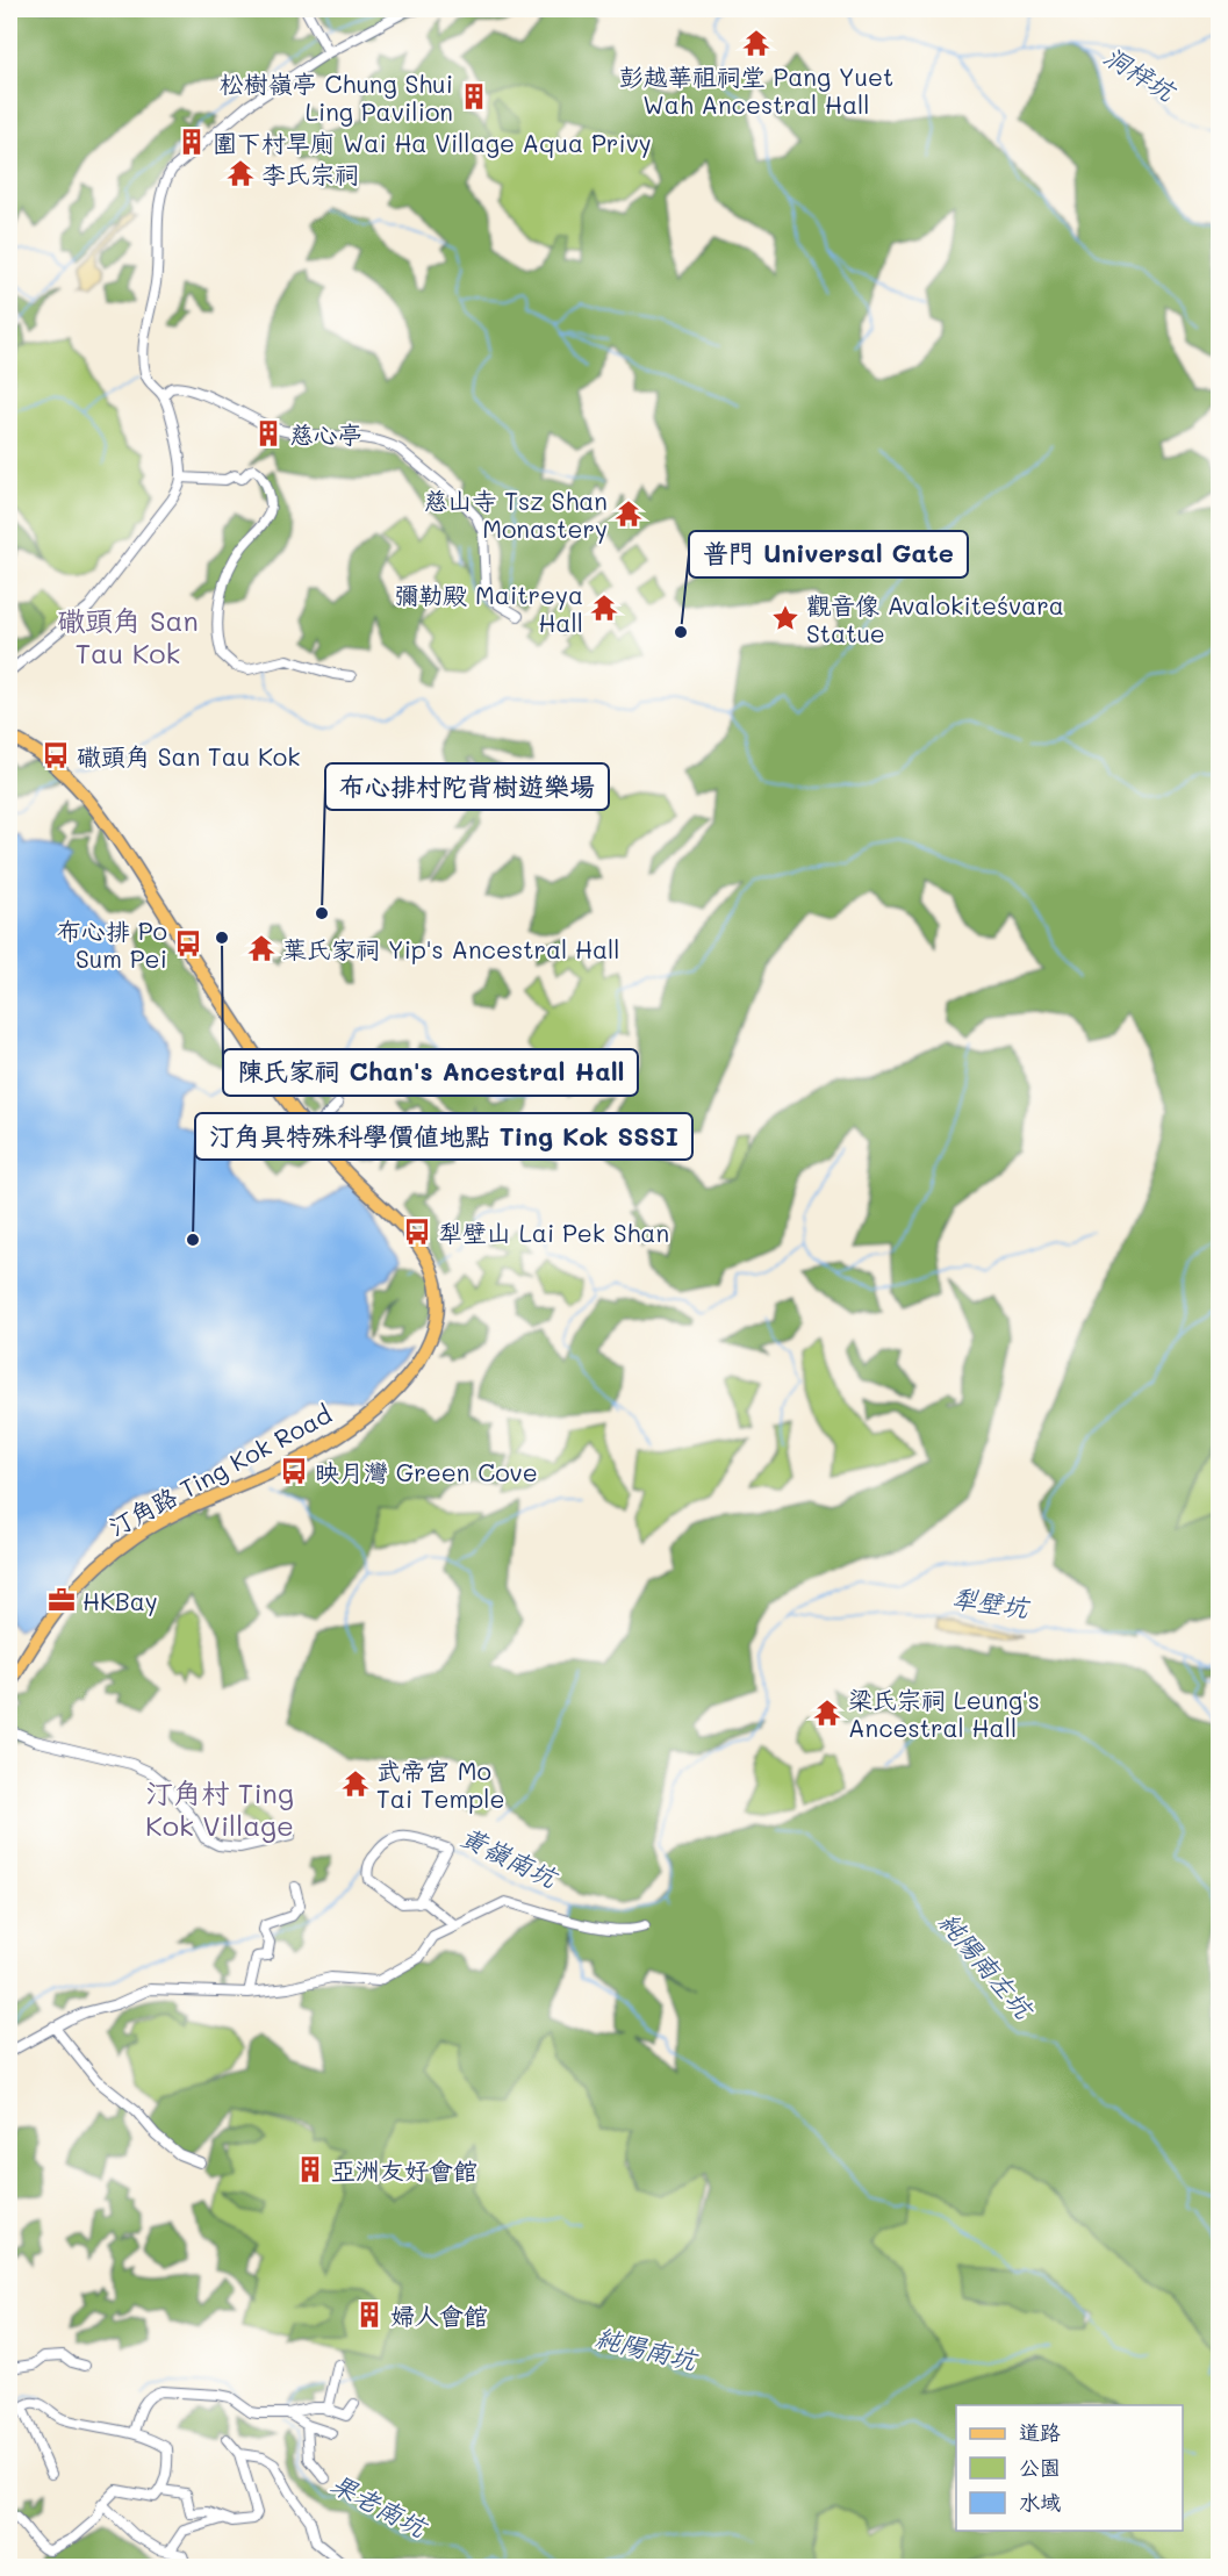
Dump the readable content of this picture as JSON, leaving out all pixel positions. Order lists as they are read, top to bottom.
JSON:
{
  "streets": {
    "main road": ["汀角路 Ting Kok Road"]
  },
  "districts": ["䃟頭角 San Tau Kok", "汀角村 Ting Kok Village"],
  "water": [
    "洞梓坑",
    "犁壁坑",
    "黃嶺南坑",
    "純陽南左坑",
    "純陽南坑",
    "果老南坑"
  ],
  "places": {
    "temple": [
      "彭越華祖祠堂 Pang Yuet Wah Ancestral Hall",
      "李氏宗祠",
      "慈山寺 Tsz Shan Monastery",
      "彌勒殿 Maitreya Hall",
      "葉氏家祠 Yip's Ancestral Hall",
      "梁氏宗祠 Leung's Ancestral Hall",
      "武帝宮 Mo Tai Temple"
    ],
    "building": [
      "松樹嶺亭 Chung Shui Ling Pavilion",
      "圍下村旱廁 Wai Ha Village Aqua Privy",
      "慈心亭",
      "亞洲友好會館",
      "婦人會館"
    ],
    "place": ["觀音像 Avalokiteśvara Statue"],
    "other": [
      "普門 Universal Gate",
      "布心排村陀背樹遊樂場",
      "陳氏家祠 Chan's Ancestral Hall",
      "汀角具特殊科學價值地點 Ting Kok SSSI"
    ],
    "bus stop": [
      "䃟頭角 San Tau Kok",
      "布心排 Po Sum Pei",
      "犁壁山 Lai Pek Shan",
      "映月灣 Green Cove"
    ],
    "office": ["HKBay"]
  },
  "legend": ["道路", "公園", "水域"]
}
